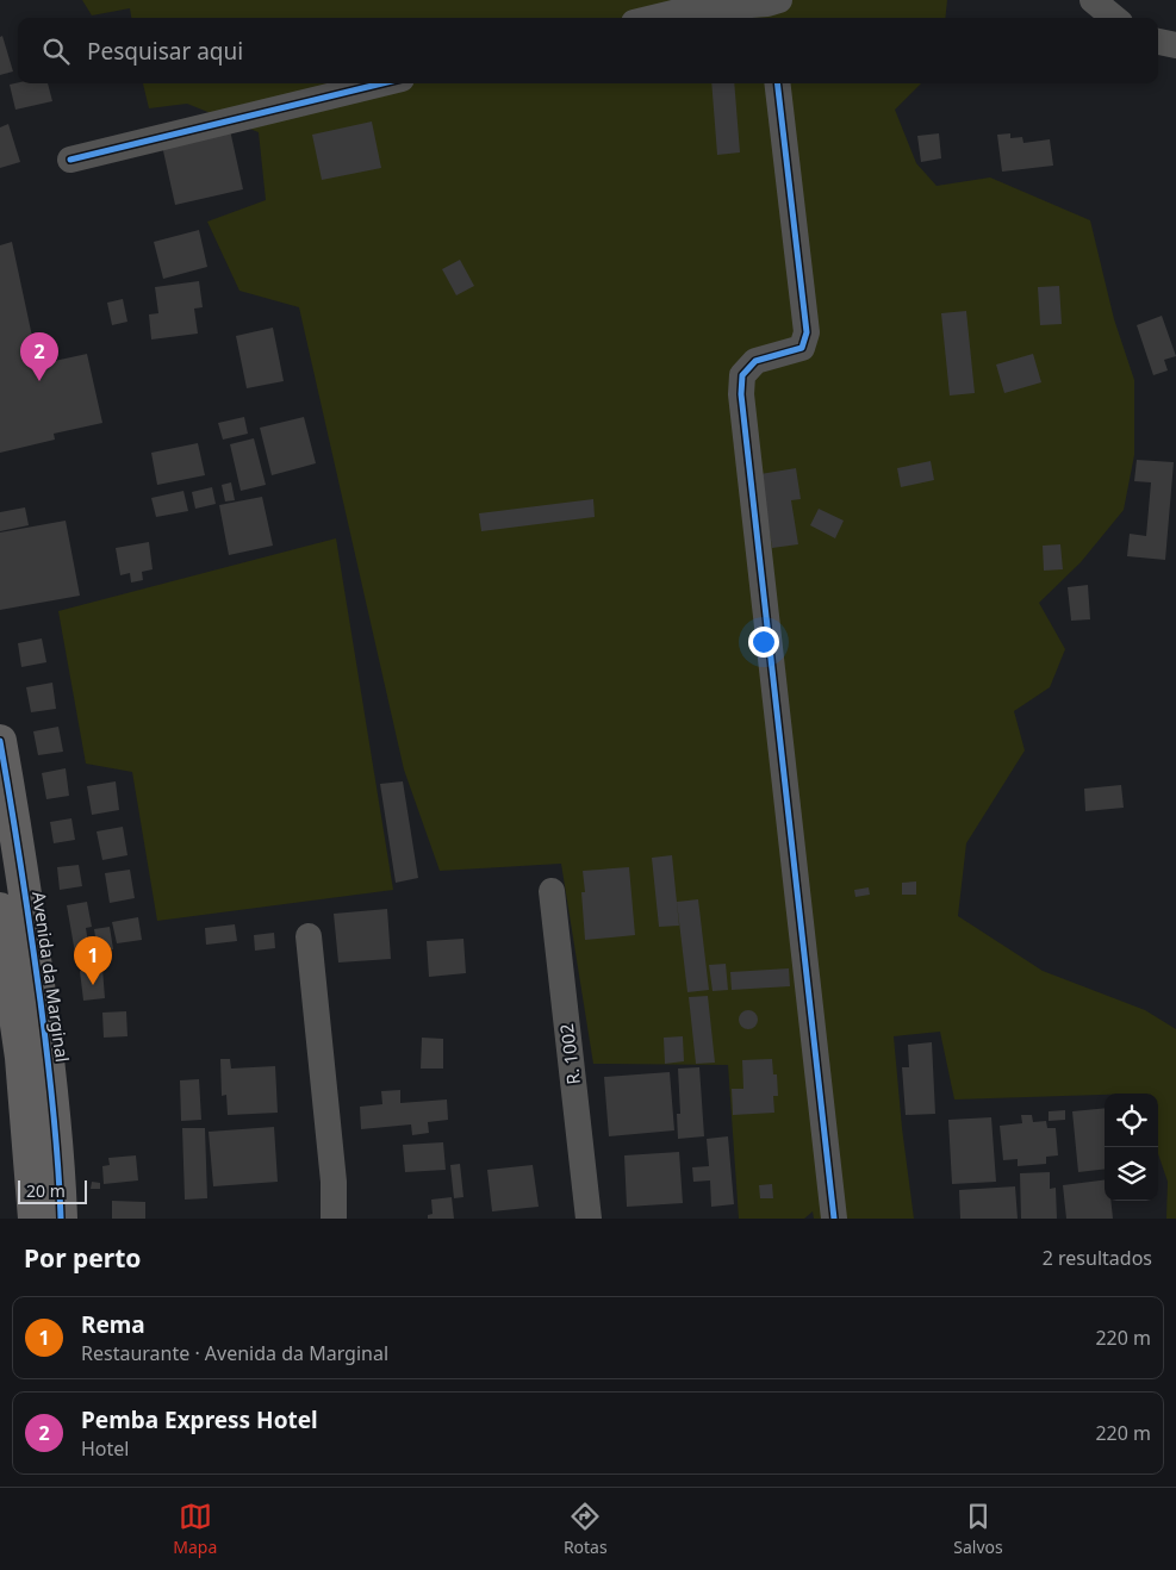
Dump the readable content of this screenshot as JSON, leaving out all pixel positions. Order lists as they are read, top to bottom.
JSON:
{
  "streets": {
    "street": ["Avenida da Marginal", "R. 1002"]
  },
  "scale_bar": "20 m",
  "page": {
    "search": "Pesquisar aqui",
    "pins": ["2", "1"],
    "scale": "20 m",
    "heading": ["Por perto", "2 resultados"],
    "list": [
      {
        "mark": "1",
        "name": "Rema",
        "note": "Restaurante · Avenida da Marginal",
        "value": "220 m"
      },
      {
        "mark": "2",
        "name": "Pemba Express Hotel",
        "note": "Hotel",
        "value": "220 m"
      }
    ],
    "nav": ["Mapa", "Rotas", "Salvos"]
  }
}
